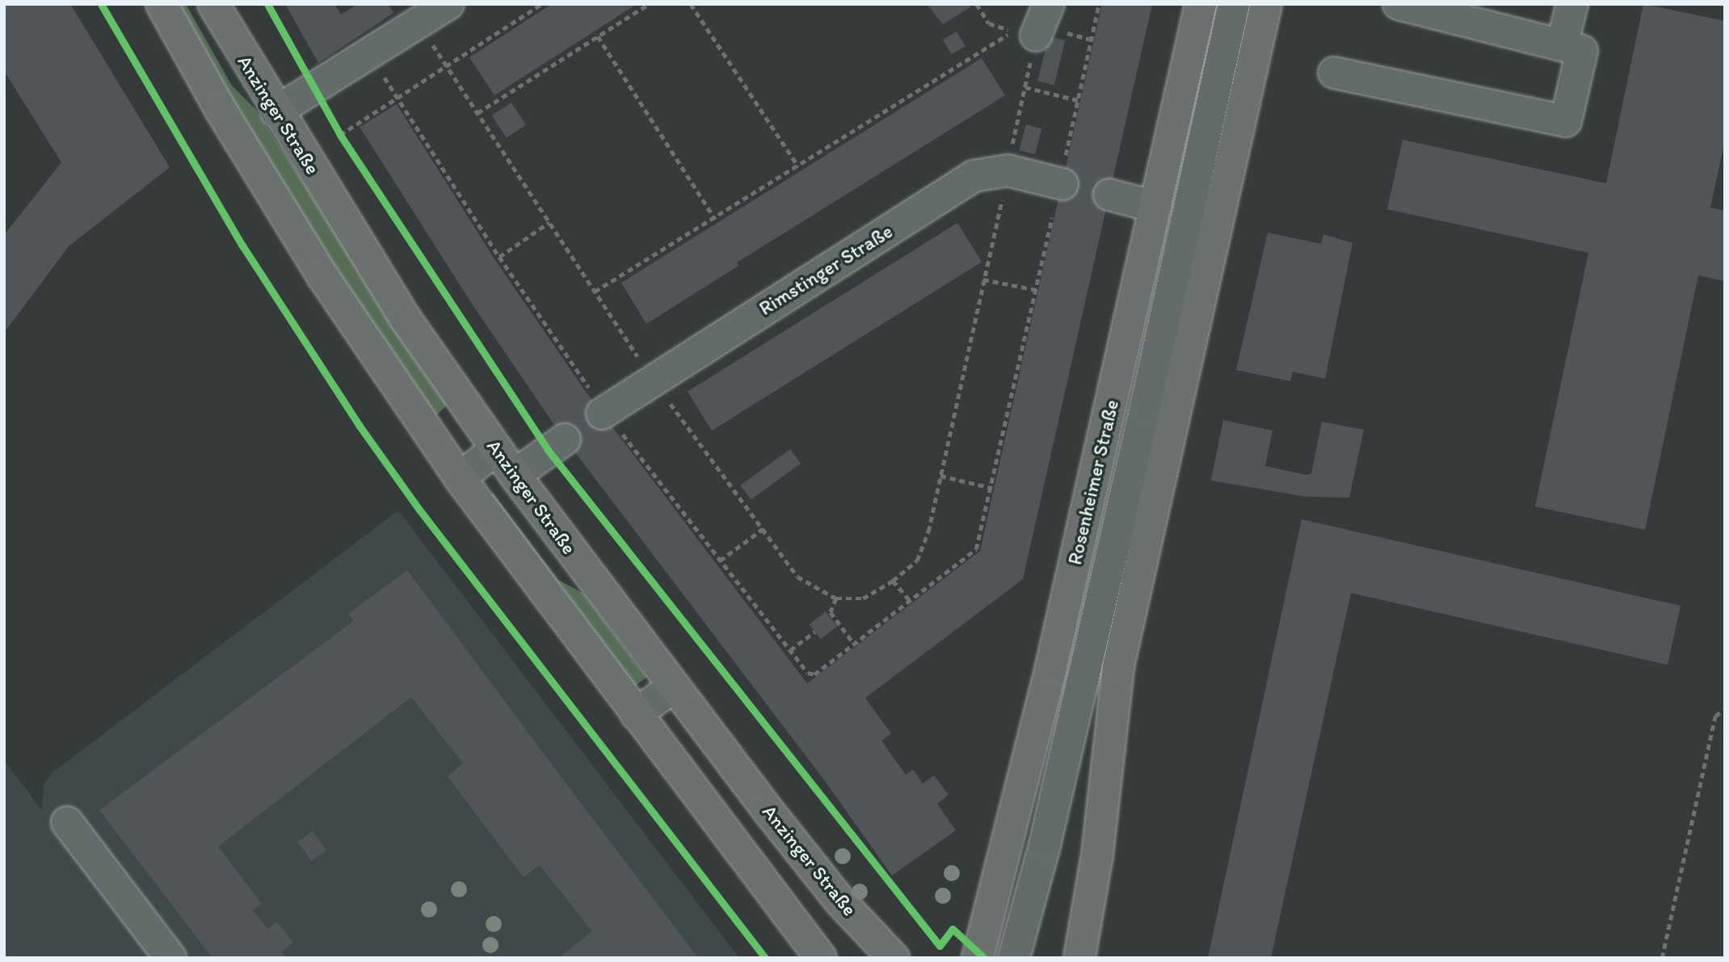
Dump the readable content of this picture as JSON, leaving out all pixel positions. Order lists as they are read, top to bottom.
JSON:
{
  "streets": {
    "main road": ["Anzinger Straße", "Rosenheimer Straße"],
    "street": ["Rimstinger Straße"]
  }
}
